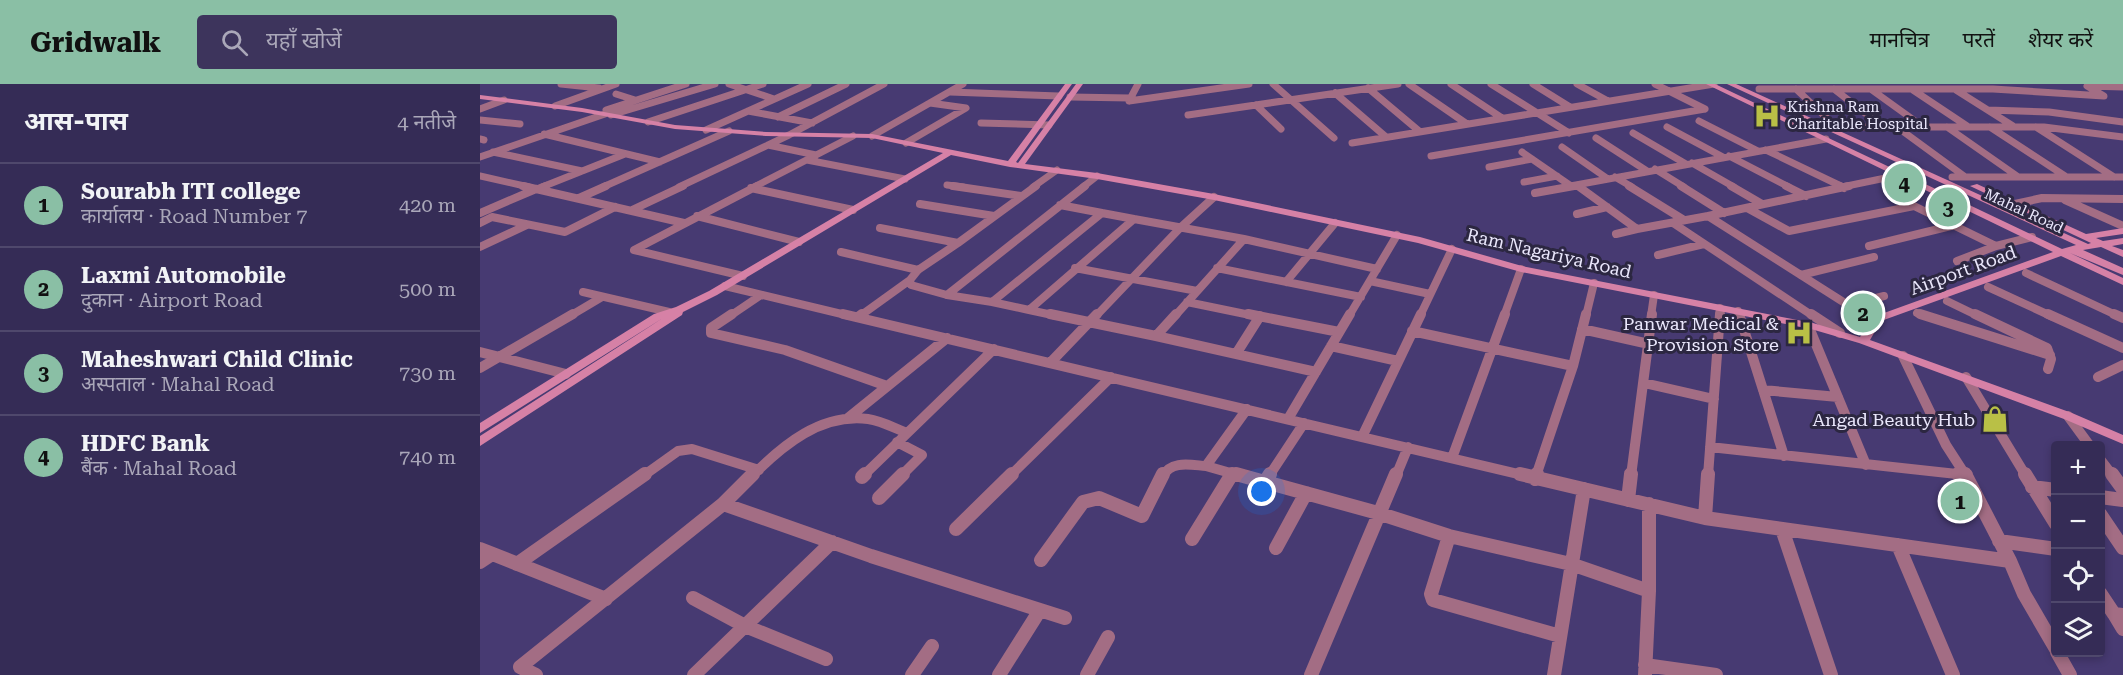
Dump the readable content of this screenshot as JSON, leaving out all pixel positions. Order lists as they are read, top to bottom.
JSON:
{
  "streets": {
    "street": ["Mahal Road", "Ram Nagariya Road", "Airport Road"]
  },
  "crossings": [
    ["Mahal Road", "Airport Road"]
  ],
  "places": {
    "hospital": ["Krishna Ram Charitable Hospital", "Panwar Medical & Provision Store"],
    "shop": ["Angad Beauty Hub"]
  },
  "page": {
    "header": "Gridwalk",
    "search": "यहाँ खोजें",
    "nav": ["मानचित्र", "परतें", "शेयर करें"],
    "heading": ["आस-पास", "4 नतीजे"],
    "pins": [
      "4",
      "3",
      "2",
      "1"
    ],
    "list": [
      {
        "mark": "1",
        "name": "Sourabh ITI college",
        "note": "कार्यालय · Road Number 7",
        "value": "420 m"
      },
      {
        "mark": "2",
        "name": "Laxmi Automobile",
        "note": "दुकान · Airport Road",
        "value": "500 m"
      },
      {
        "mark": "3",
        "name": "Maheshwari Child Clinic",
        "note": "अस्पताल · Mahal Road",
        "value": "730 m"
      },
      {
        "mark": "4",
        "name": "HDFC Bank",
        "note": "बैंक · Mahal Road",
        "value": "740 m"
      }
    ],
    "map_buttons": ["+", "−"]
  }
}
